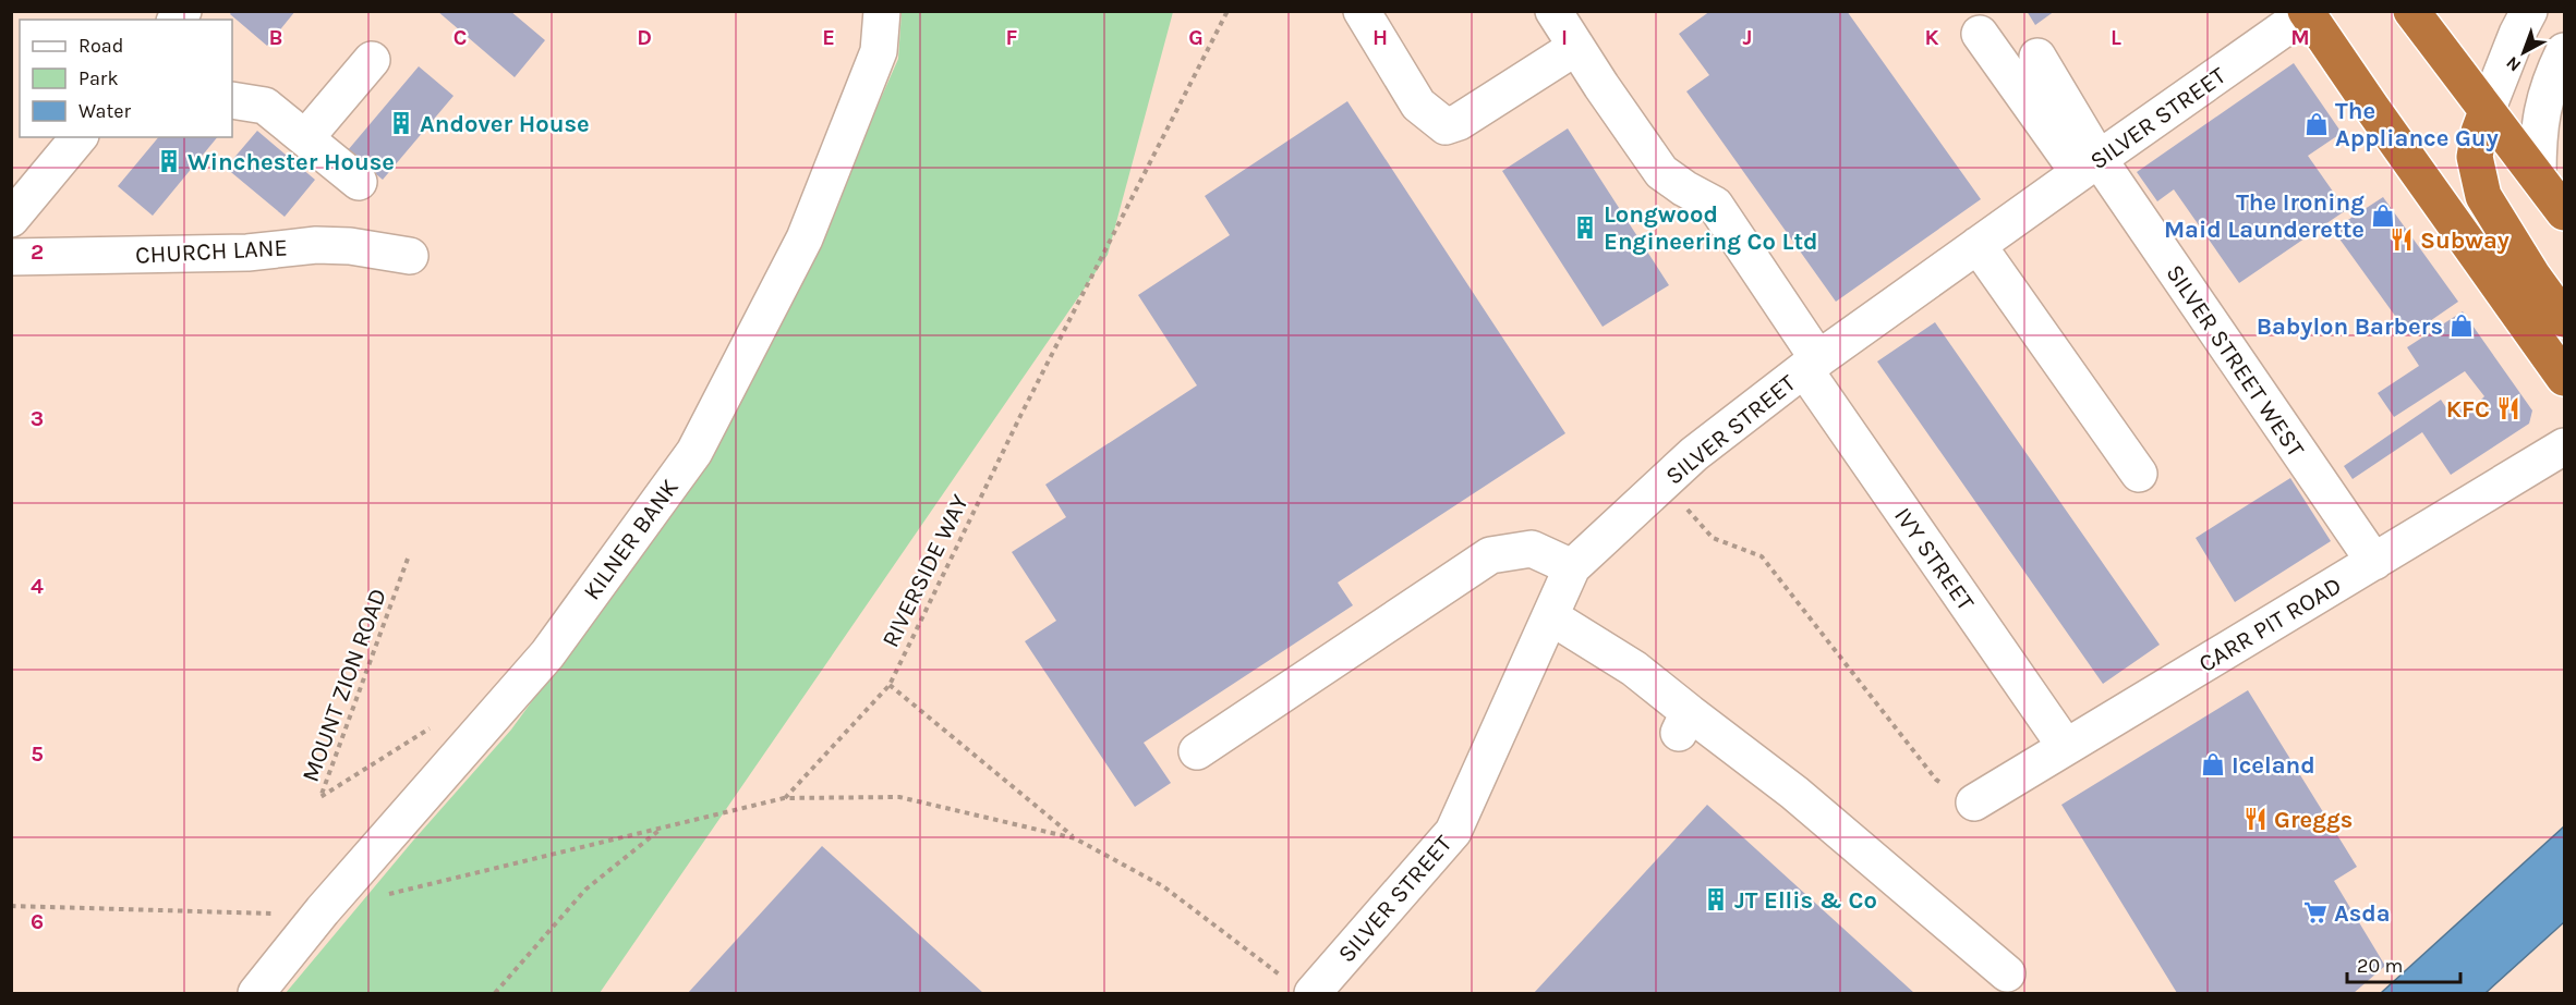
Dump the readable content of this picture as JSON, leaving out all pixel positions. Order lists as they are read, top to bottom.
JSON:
{
  "streets": {
    "street": [
      "SILVER STREET",
      "CHURCH LANE",
      "SILVER STREET WEST",
      "KILNER BANK",
      "IVY STREET",
      "CARR PIT ROAD"
    ],
    "path": ["RIVERSIDE WAY", "MOUNT ZION ROAD"]
  },
  "crossings": [
    ["SILVER STREET", "SILVER STREET WEST"],
    ["SILVER STREET", "IVY STREET"],
    ["SILVER STREET WEST", "CARR PIT ROAD"],
    ["IVY STREET", "CARR PIT ROAD"]
  ],
  "places": {
    "building": [
      "Andover House",
      "Winchester House",
      "Longwood Engineering Co Ltd",
      "JT Ellis & Co"
    ],
    "shop": [
      "The Appliance Guy",
      "The Ironing Maid Launderette",
      "Babylon Barbers",
      "Iceland"
    ],
    "restaurant": ["Subway", "KFC", "Greggs"],
    "supermarket": ["Asda"]
  },
  "legend": ["Road", "Park", "Water"],
  "scale_bar": "20 m",
  "north": "bottom left",
  "grid": {
    "columns": [
      "B",
      "C",
      "D",
      "E",
      "F",
      "G",
      "H",
      "I",
      "J",
      "K",
      "L",
      "M"
    ],
    "rows": [
      "2",
      "3",
      "4",
      "5",
      "6"
    ]
  }
}
